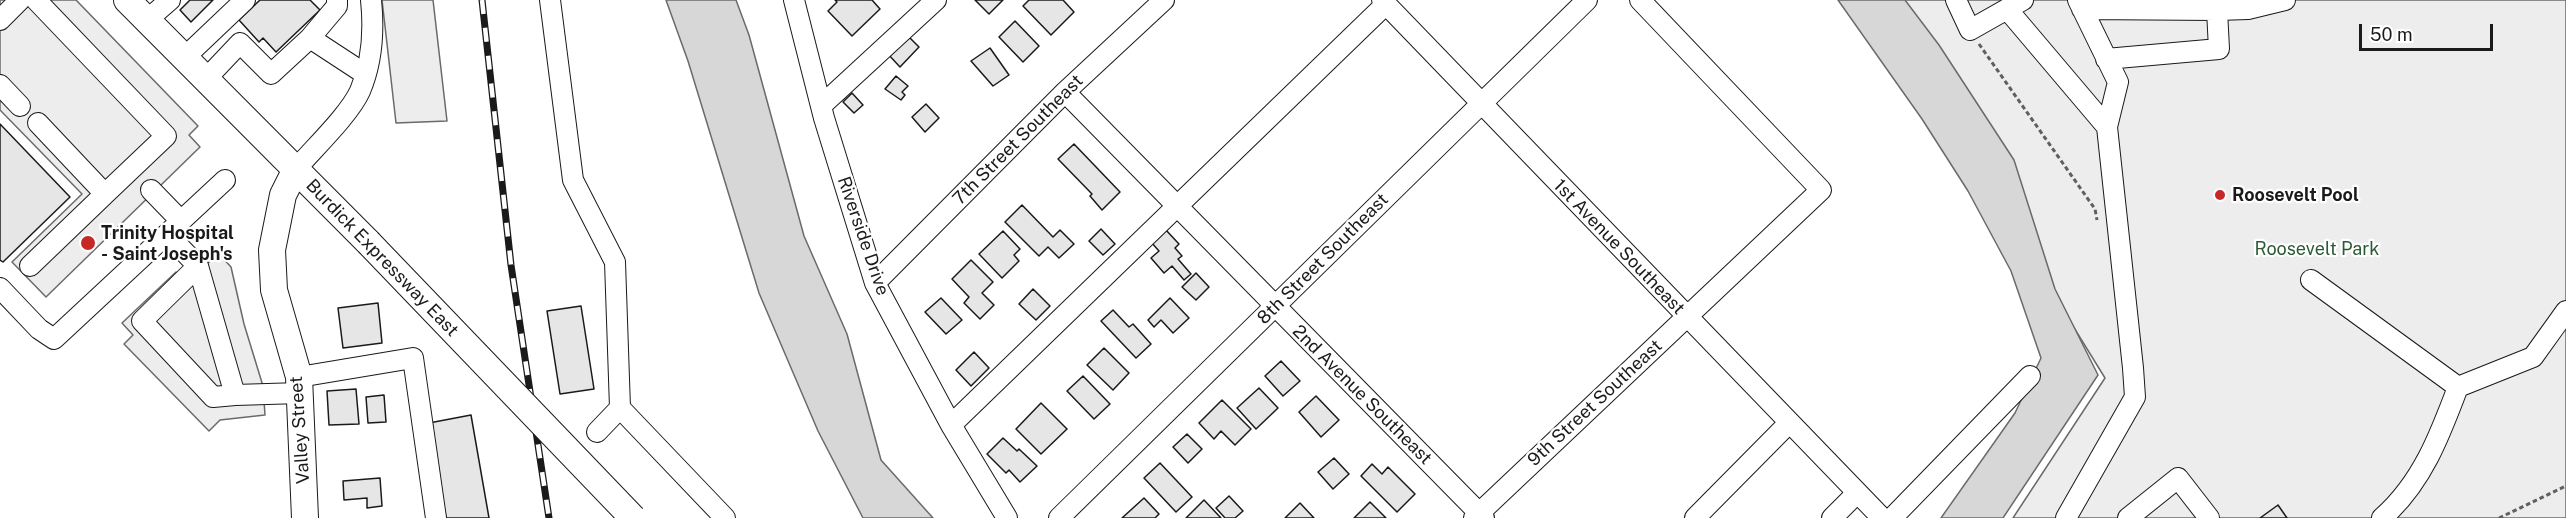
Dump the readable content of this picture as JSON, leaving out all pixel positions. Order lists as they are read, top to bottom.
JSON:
{
  "streets": {
    "main road": ["Burdick Expressway East", "Valley Street"],
    "street": [
      "7th Street Southeast",
      "Riverside Drive",
      "1st Avenue Southeast",
      "8th Street Southeast",
      "2nd Avenue Southeast",
      "9th Street Southeast"
    ]
  },
  "crossings": [
    ["7th Street Southeast", "Riverside Drive"],
    ["7th Street Southeast", "2nd Avenue Southeast"],
    ["1st Avenue Southeast", "8th Street Southeast"],
    ["1st Avenue Southeast", "9th Street Southeast"],
    ["Burdick Expressway East", "Valley Street"],
    ["8th Street Southeast", "2nd Avenue Southeast"],
    ["2nd Avenue Southeast", "9th Street Southeast"]
  ],
  "parks": ["Roosevelt Park"],
  "places": ["Roosevelt Pool", "Trinity Hospital - Saint Joseph's"],
  "scale_bar": "50 m"
}
